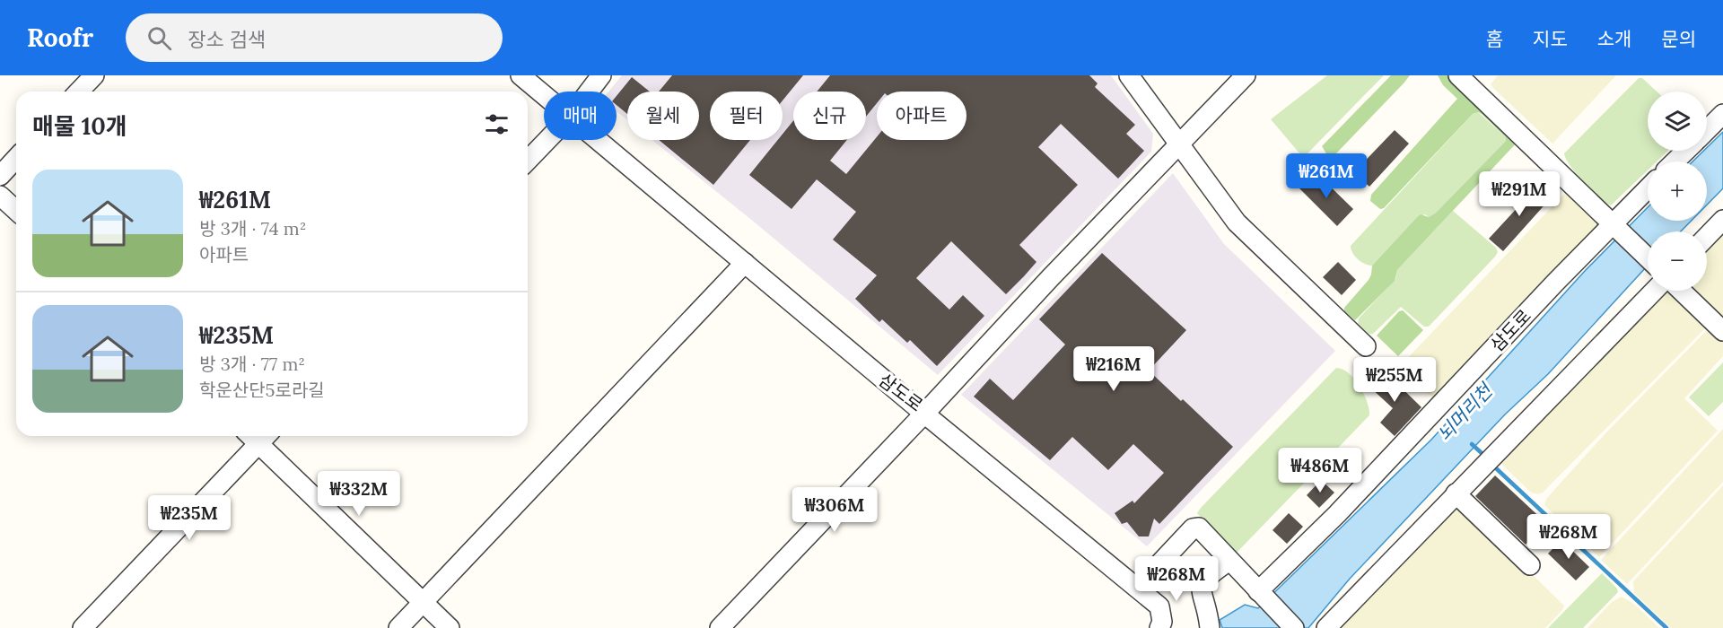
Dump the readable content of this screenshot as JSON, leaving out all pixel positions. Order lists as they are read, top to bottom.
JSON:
{
  "streets": {
    "street": ["삼도로"]
  },
  "water": ["뇌머리천"],
  "page": {
    "header": "Roofr",
    "search": "장소 검색",
    "nav": [
      "홈",
      "지도",
      "소개",
      "문의"
    ],
    "map_buttons": ["+", "−"],
    "chip": [
      "매매",
      "월세",
      "필터",
      "신규",
      "아파트"
    ],
    "heading": "매물 10개",
    "price": [
      "₩261M",
      "₩291M",
      "₩216M",
      "₩255M",
      "₩486M",
      "₩332M",
      "₩306M",
      "₩235M",
      "₩268M",
      "₩268M"
    ],
    "list": [
      {
        "name": "₩261M",
        "note": "방 3개 · 74 m² · 아파트"
      },
      {
        "name": "₩235M",
        "note": "방 3개 · 77 m² · 학운산단5로라길"
      }
    ]
  }
}
